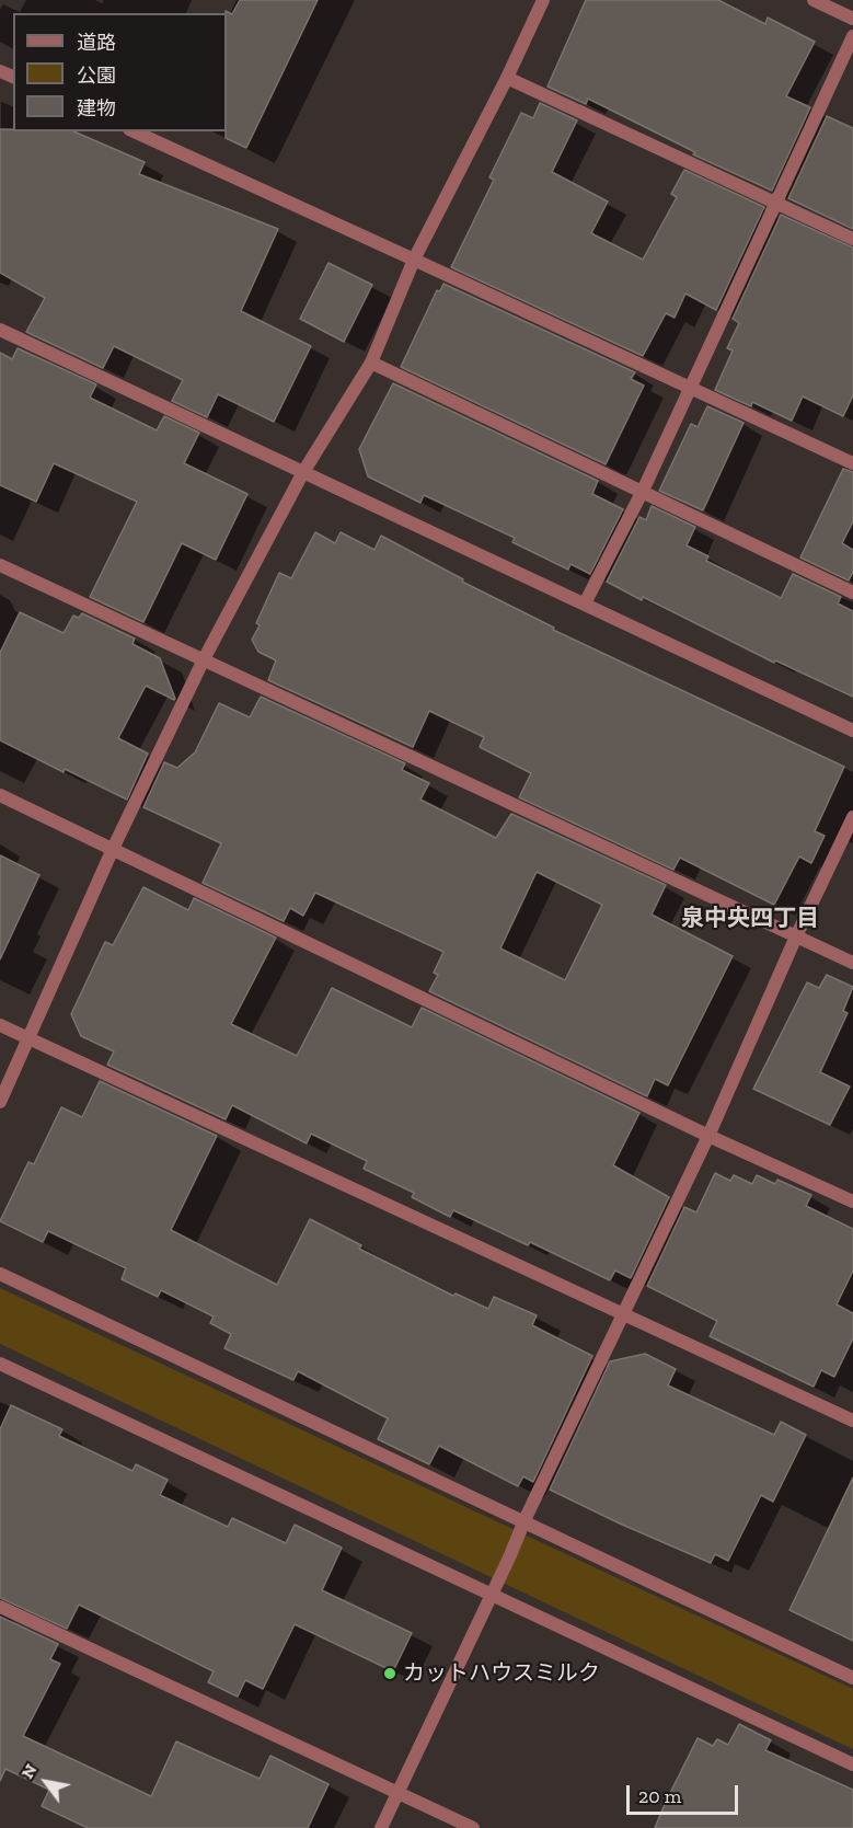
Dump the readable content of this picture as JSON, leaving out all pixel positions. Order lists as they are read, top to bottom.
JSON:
{
  "districts": ["泉中央四丁目"],
  "places": ["カットハウスミルク"],
  "legend": ["道路", "公園", "建物"],
  "scale_bar": "20 m",
  "north": "top left"
}
